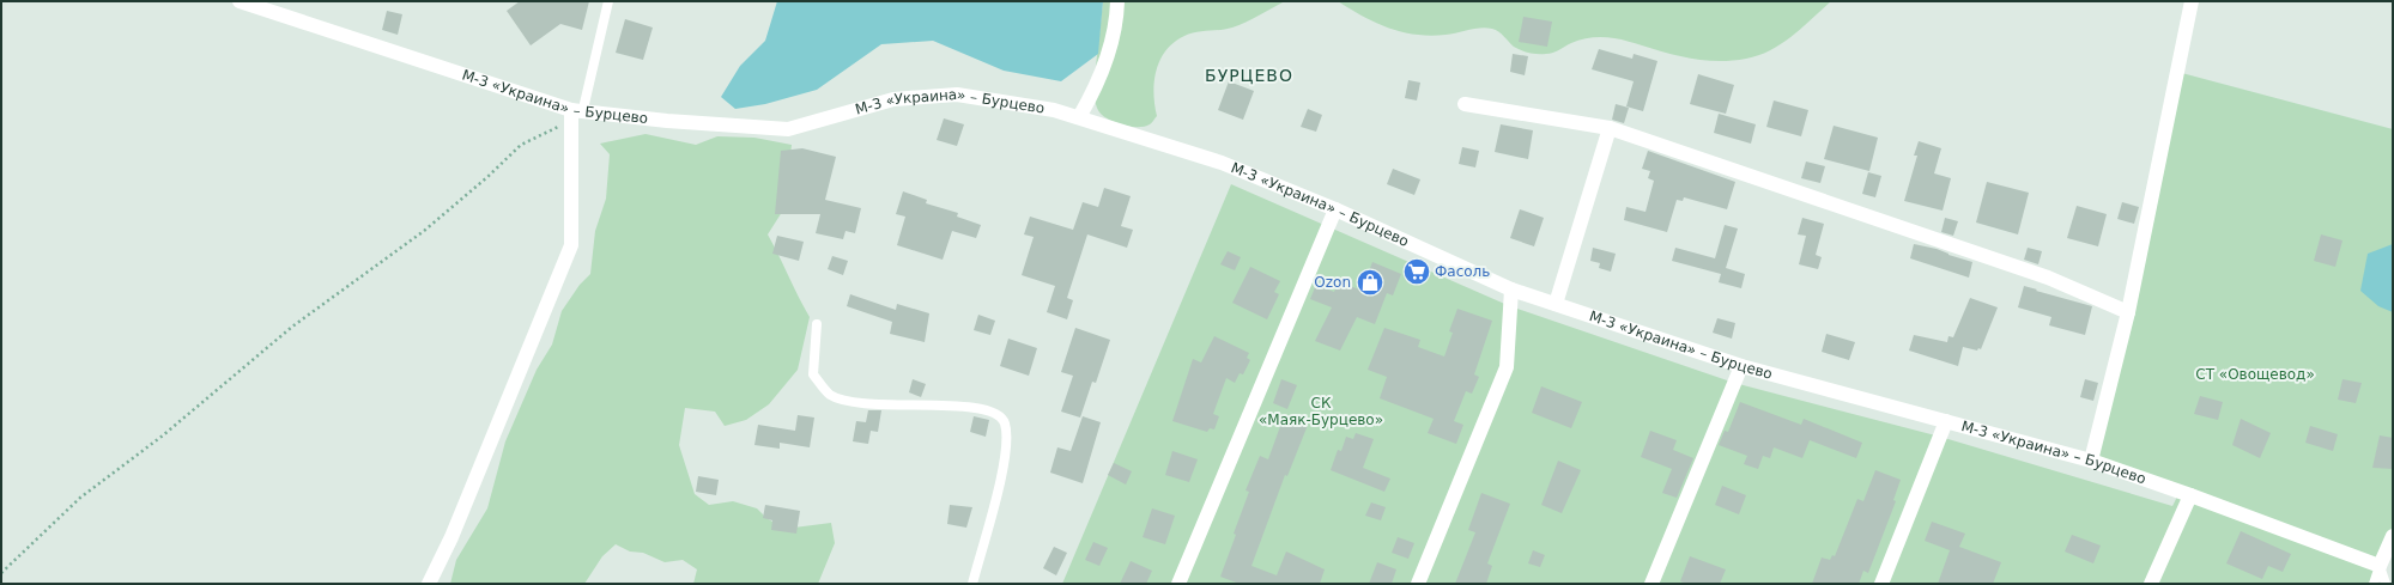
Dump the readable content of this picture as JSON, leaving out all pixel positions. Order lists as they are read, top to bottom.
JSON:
{
  "streets": {
    "street": ["М-3 «Украина» – Бурцево"]
  },
  "districts": ["БУРЦЕВО"],
  "parks": ["СТ «Овощевод»", "СК «Маяк-Бурцево»"],
  "places": {
    "supermarket": ["Фасоль"],
    "shop": ["Ozon"]
  }
}
